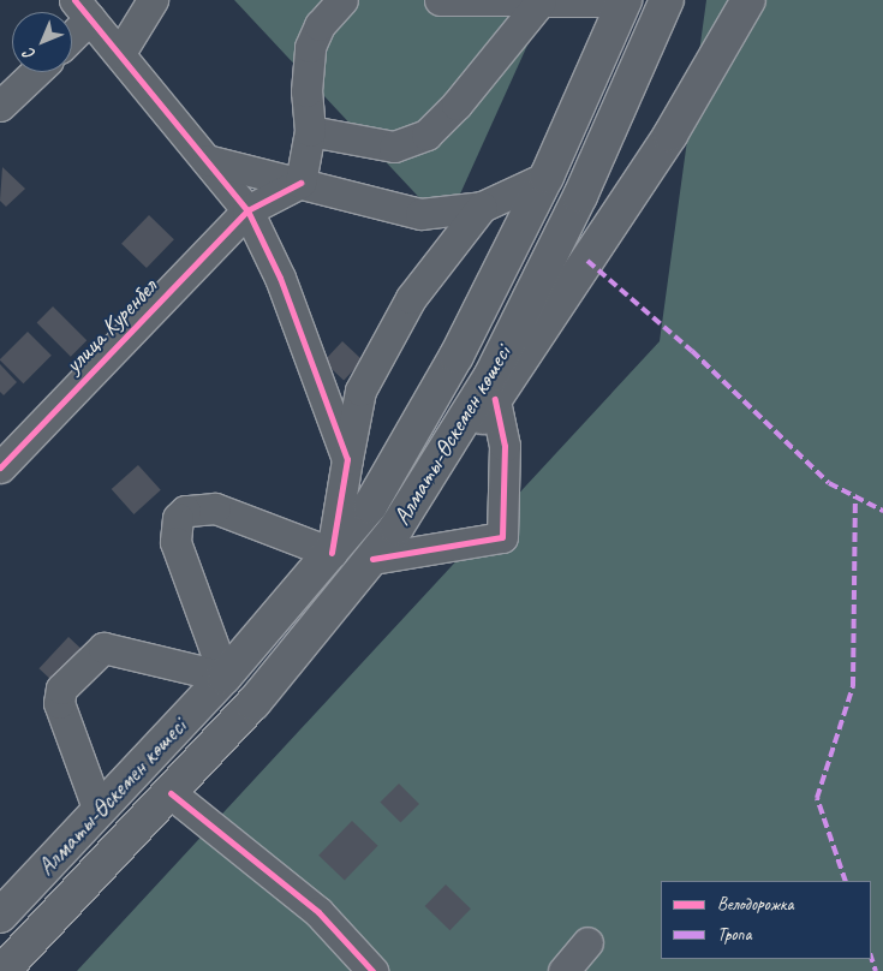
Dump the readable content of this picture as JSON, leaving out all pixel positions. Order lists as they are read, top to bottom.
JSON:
{
  "streets": {
    "main road": ["Алматы-Өскемен көшесі"],
    "street": ["улица Куренбел"]
  },
  "legend": ["Велодорожка", "Тропа"],
  "north": "bottom left"
}
